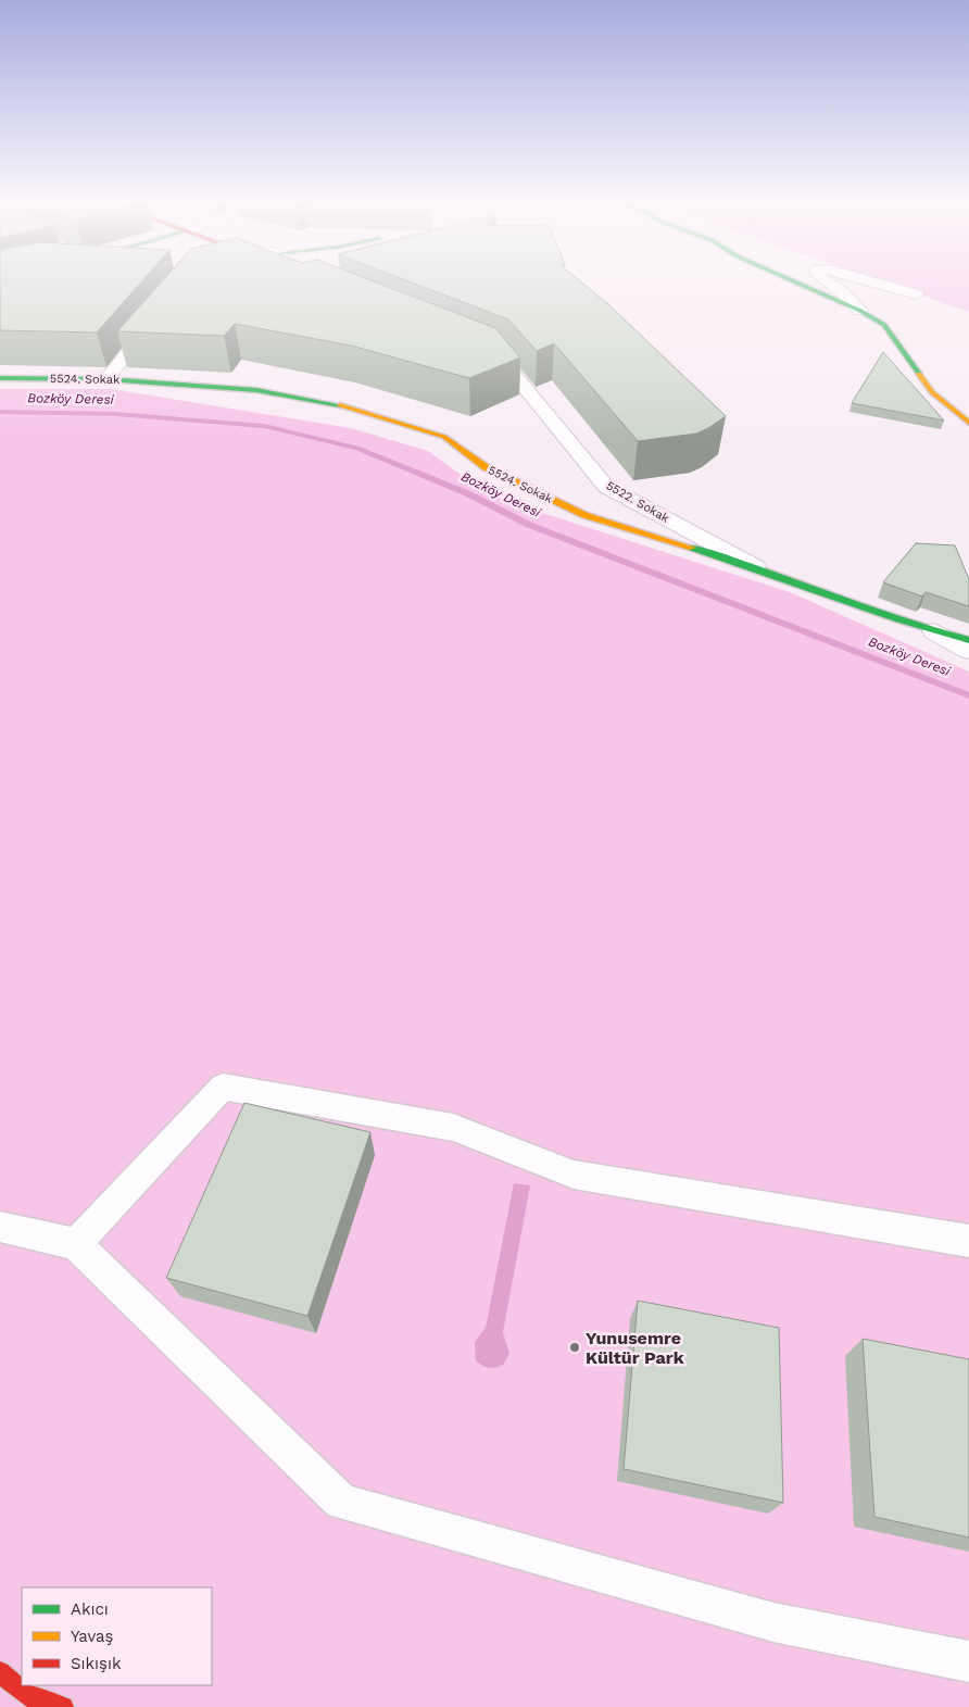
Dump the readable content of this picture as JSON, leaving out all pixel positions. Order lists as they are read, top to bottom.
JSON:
{
  "streets": {
    "street": ["5524. Sokak", "5522. Sokak"]
  },
  "crossings": [
    ["5524. Sokak", "5522. Sokak"]
  ],
  "water": ["Bozköy Deresi"],
  "places": ["Yunusemre Kültür Park"],
  "legend": ["Akıcı", "Yavaş", "Sıkışık"]
}
